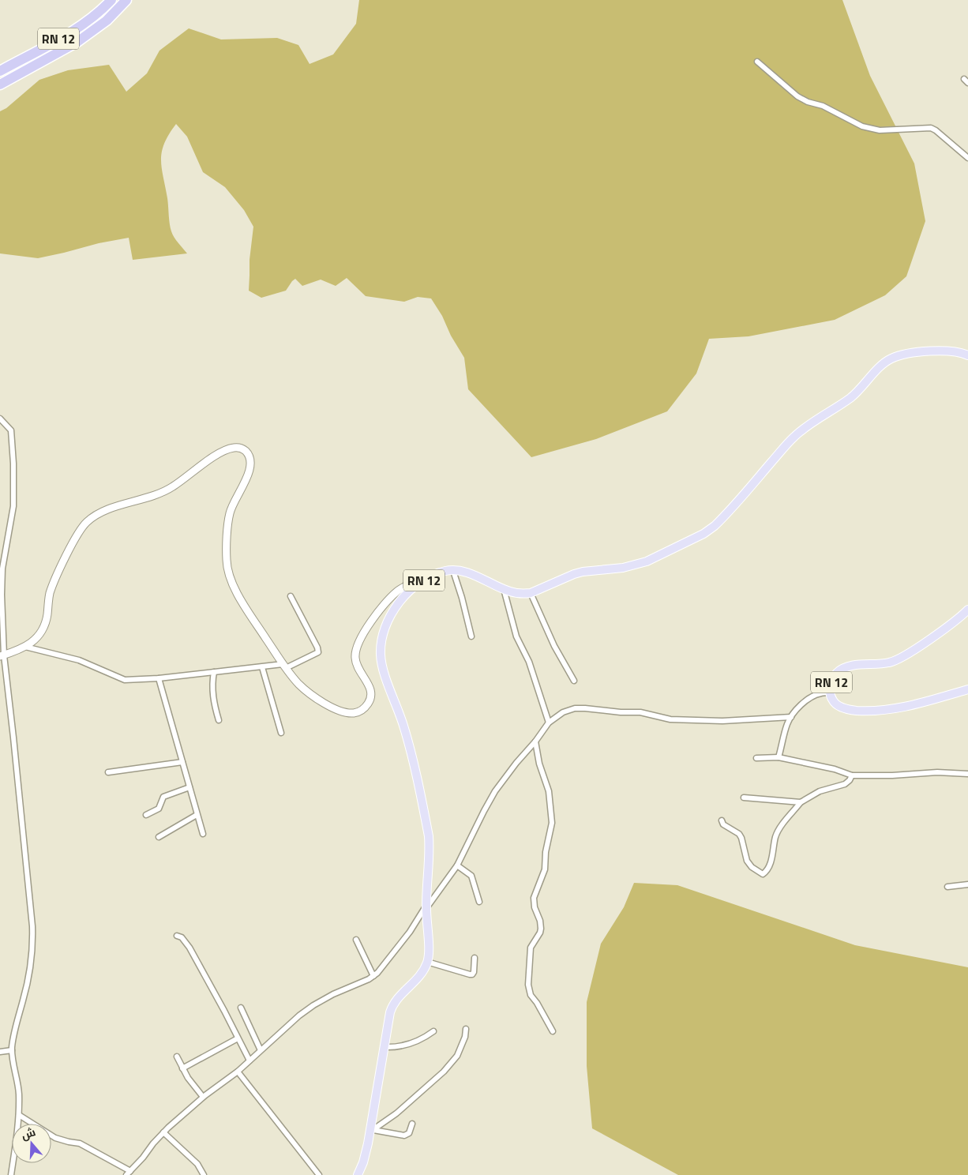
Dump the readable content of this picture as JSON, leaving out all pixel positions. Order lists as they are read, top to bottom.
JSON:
{
  "streets": {
    "highway": ["RN 12"]
  },
  "north": "top"
}
